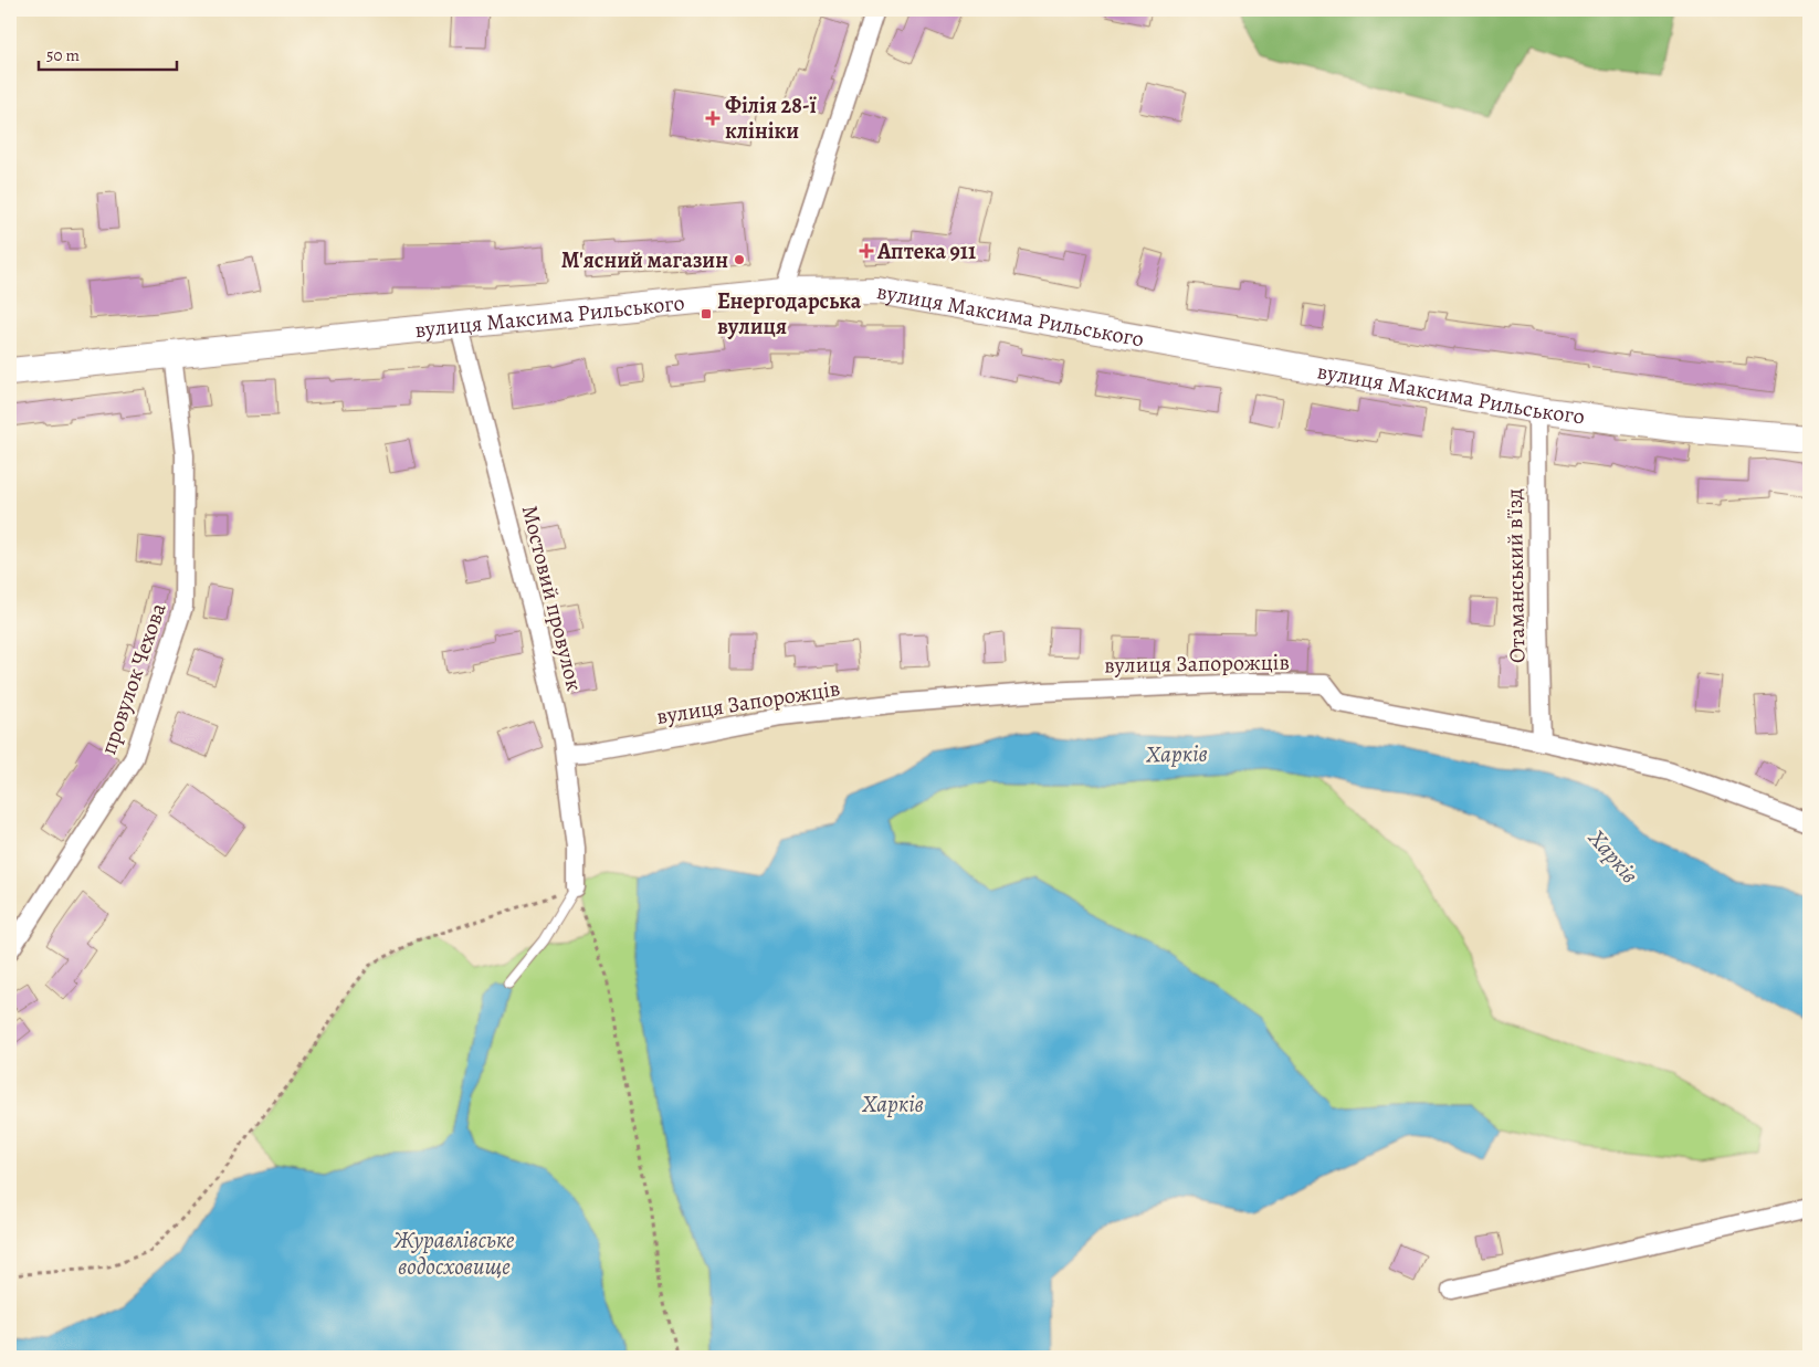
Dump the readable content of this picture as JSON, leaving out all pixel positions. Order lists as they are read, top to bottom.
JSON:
{
  "streets": {
    "main road": ["вулиця Максима Рильського"],
    "street": [
      "Отаманський в'їзд",
      "Мостовий провулок",
      "вулиця Запорожців",
      "провулок Чехова"
    ]
  },
  "crossings": [
    ["вулиця Максима Рильського", "Отаманський в'їзд"],
    ["вулиця Максима Рильського", "Мостовий провулок"],
    ["вулиця Максима Рильського", "провулок Чехова"],
    ["Отаманський в'їзд", "вулиця Запорожців"],
    ["Мостовий провулок", "вулиця Запорожців"]
  ],
  "water": ["Харків", "Журавлівське водосховище"],
  "places": {
    "health": ["Філія 28-ї клініки", "Аптека 911"],
    "other": ["М'ясний магазин"],
    "transit": ["Енергодарська вулиця"]
  },
  "scale_bar": "50 m"
}
